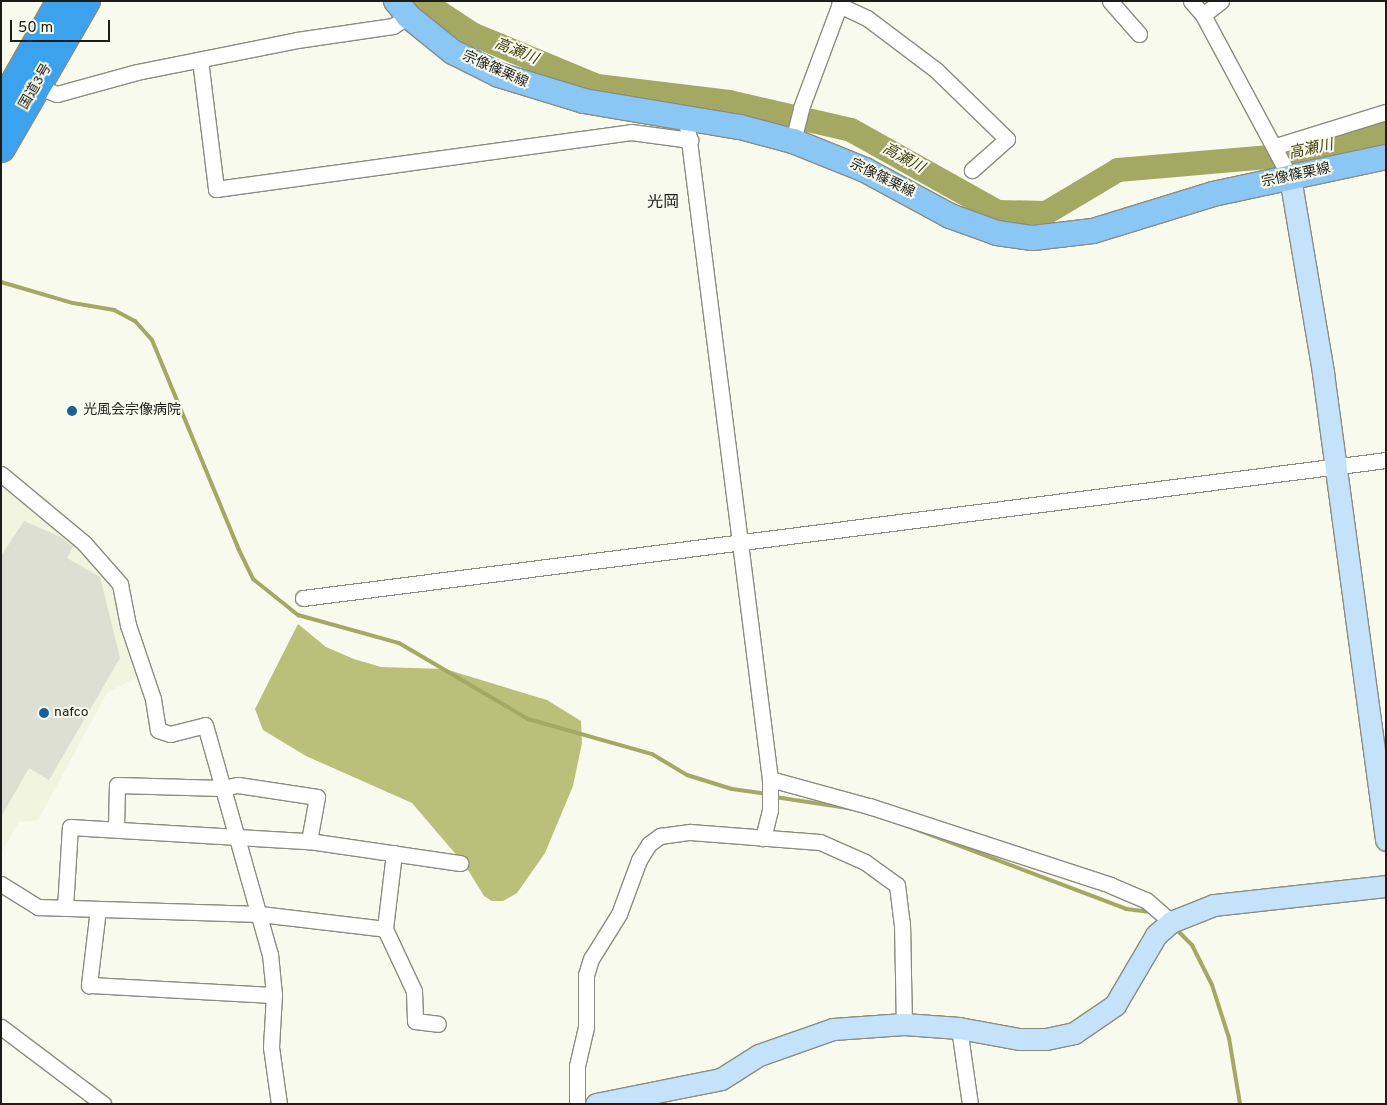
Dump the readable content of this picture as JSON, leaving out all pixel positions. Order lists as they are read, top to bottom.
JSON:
{
  "streets": {
    "highway": ["国道3号"],
    "main road": ["宗像篠栗線"]
  },
  "districts": ["光岡"],
  "water": ["高瀬川"],
  "places": ["光風会宗像病院", "nafco"],
  "scale_bar": "50 m"
}
